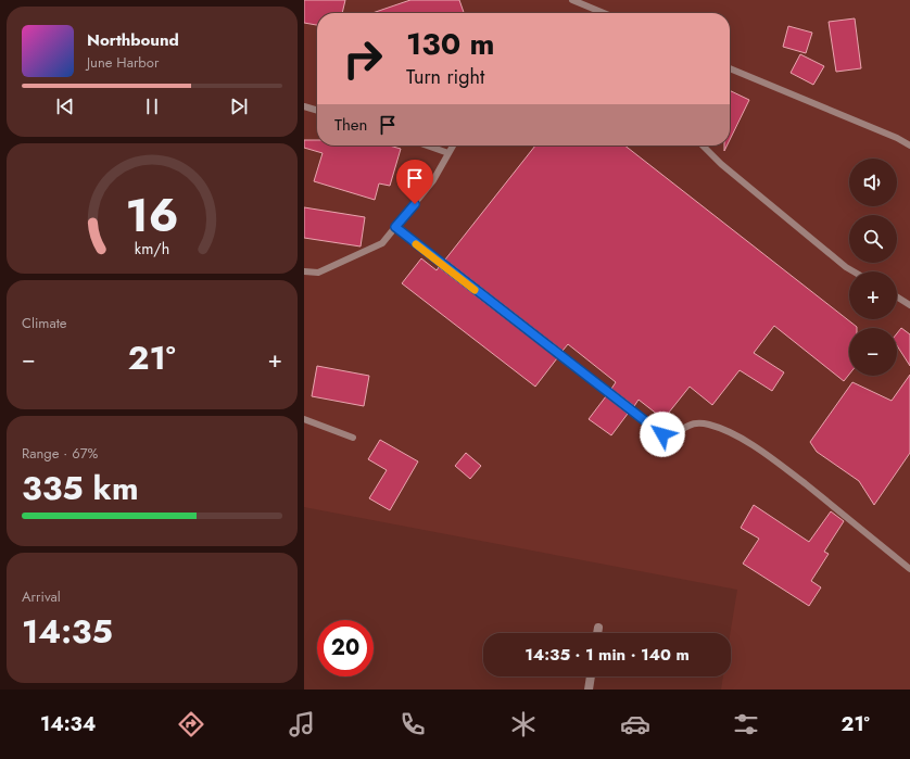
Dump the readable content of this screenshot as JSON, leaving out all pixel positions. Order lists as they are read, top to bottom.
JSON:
{
  "page": {
    "turn": ["130 m", "Turn right"],
    "song": ["Northbound", "June Harbor"],
    "then": "Then",
    "map_buttons": ["+", "−"],
    "tile": [
      "Climate",
      ["Range · 67%", "335 km"],
      ["Arrival", "14:35"]
    ],
    "heat": ["−", "21°", "+"],
    "limit": "20",
    "trip": "14:35 · 1 min · 140 m",
    "tabs": ["14:34", "21°"],
    "gauge": ["16", "km/h"]
  }
}
